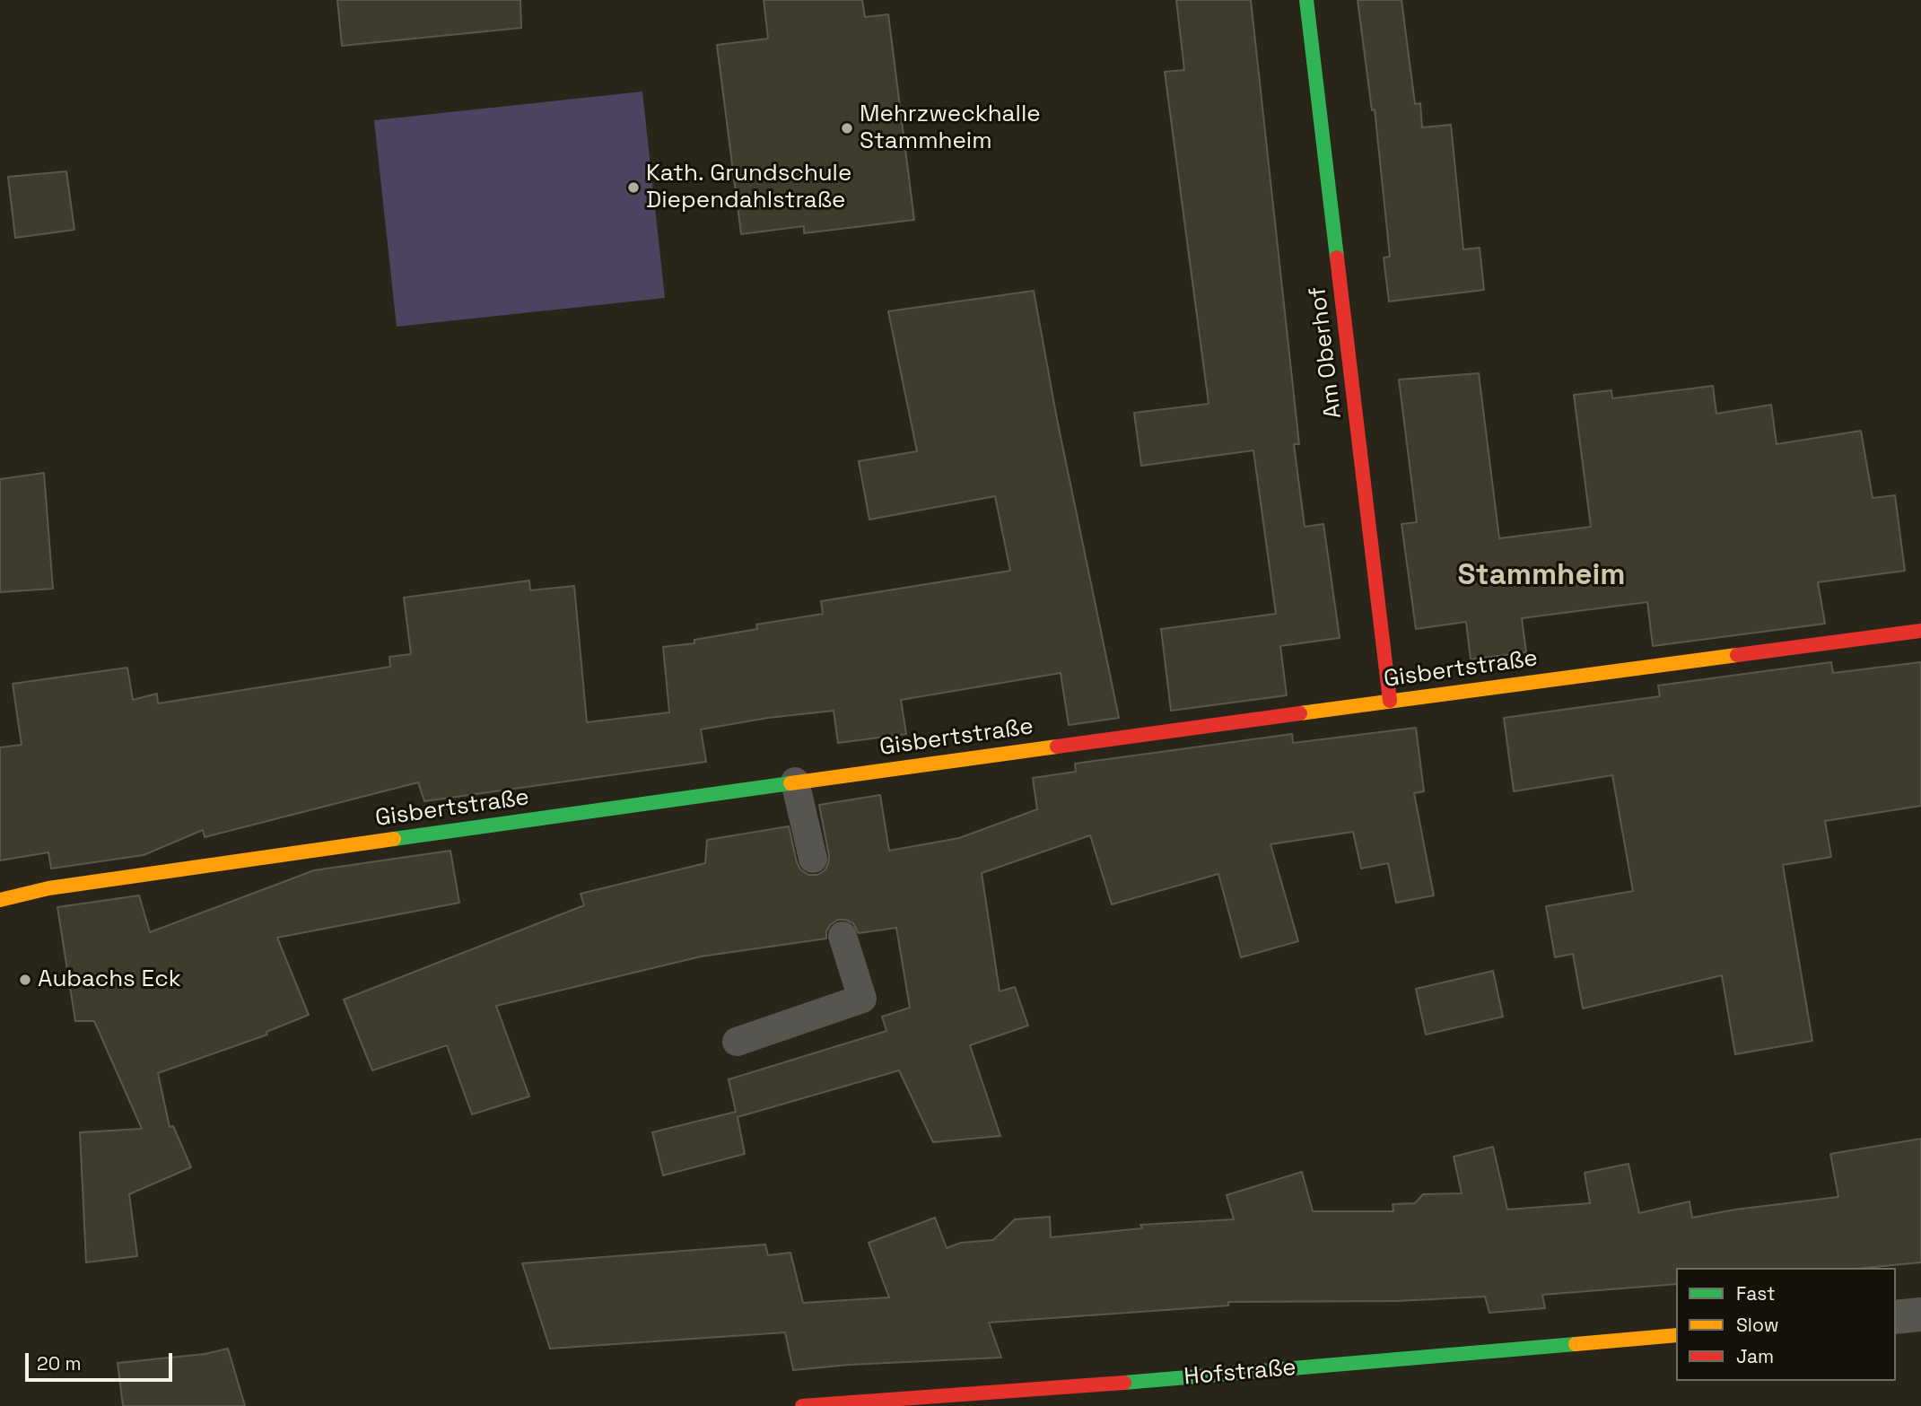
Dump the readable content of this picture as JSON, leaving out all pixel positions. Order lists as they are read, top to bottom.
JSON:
{
  "streets": {
    "street": ["Am Oberhof", "Gisbertstraße", "Hofstraße"]
  },
  "crossings": [
    ["Am Oberhof", "Gisbertstraße"]
  ],
  "districts": ["Stammheim"],
  "places": ["Mehrzweckhalle Stammheim", "Kath. Grundschule Diependahlstraße", "Aubachs Eck"],
  "legend": ["Fast", "Slow", "Jam"],
  "scale_bar": "20 m"
}
